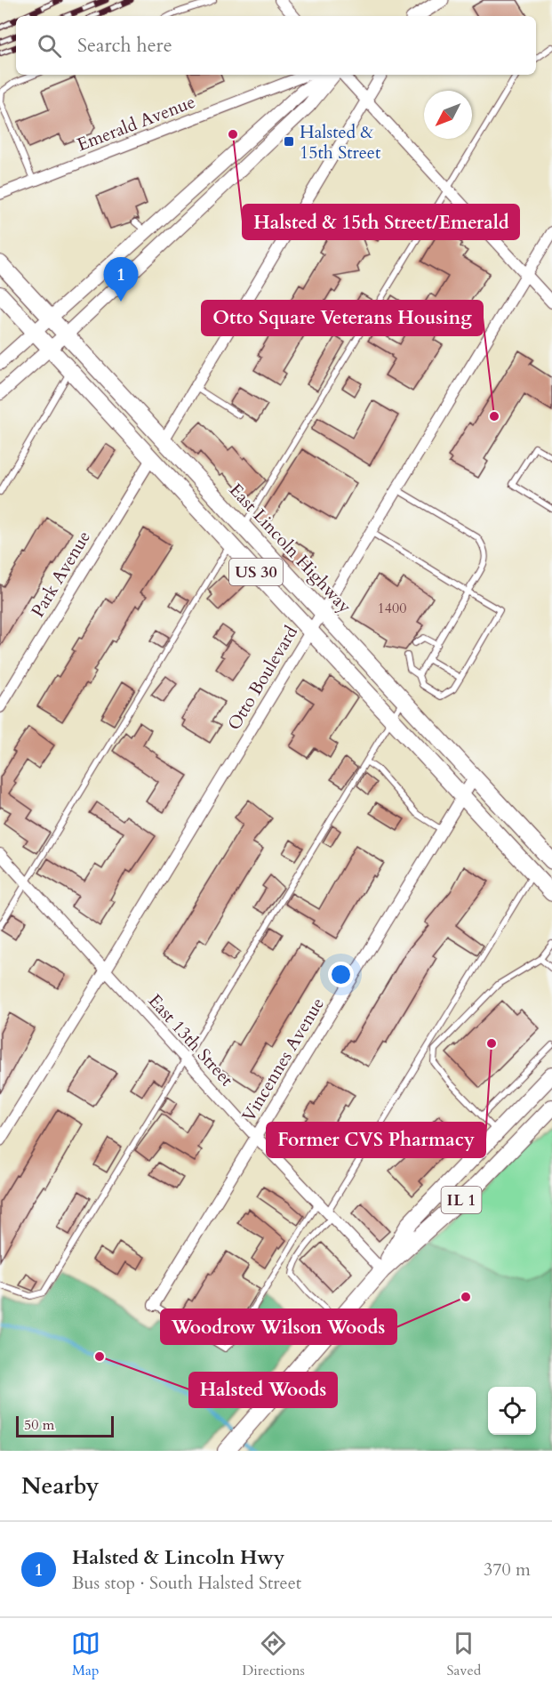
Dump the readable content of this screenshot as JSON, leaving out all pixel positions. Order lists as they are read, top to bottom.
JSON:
{
  "streets": {
    "main road": ["East Lincoln Highway", "US 30", "IL 1"],
    "street": [
      "Emerald Avenue",
      "Park Avenue",
      "Otto Boulevard",
      "East 13th Street",
      "Vincennes Avenue"
    ]
  },
  "crossings": [
    ["East Lincoln Highway", "Otto Boulevard"],
    ["East Lincoln Highway", "Vincennes Avenue"],
    ["US 30", "Park Avenue"],
    ["US 30", "Otto Boulevard"],
    ["US 30", "Vincennes Avenue"],
    ["Otto Boulevard", "East 13th Street"],
    ["East 13th Street", "Vincennes Avenue"],
    ["East 13th Street", "IL 1"]
  ],
  "places": {
    "other": [
      "Halsted & 15th Street/Emerald",
      "Otto Square Veterans Housing",
      "Former CVS Pharmacy",
      "Woodrow Wilson Woods",
      "Halsted Woods"
    ],
    "transit": ["Halsted & 15th Street"]
  },
  "house_numbers": ["1400"],
  "scale_bar": "50 m",
  "north": "bottom left",
  "page": {
    "search": "Search here",
    "pins": "1",
    "scale": "50 m",
    "heading": "Nearby",
    "list": [
      {
        "mark": "1",
        "name": "Halsted & Lincoln Hwy",
        "note": "Bus stop · South Halsted Street",
        "value": "370 m"
      }
    ],
    "nav": ["Map", "Directions", "Saved"]
  }
}
